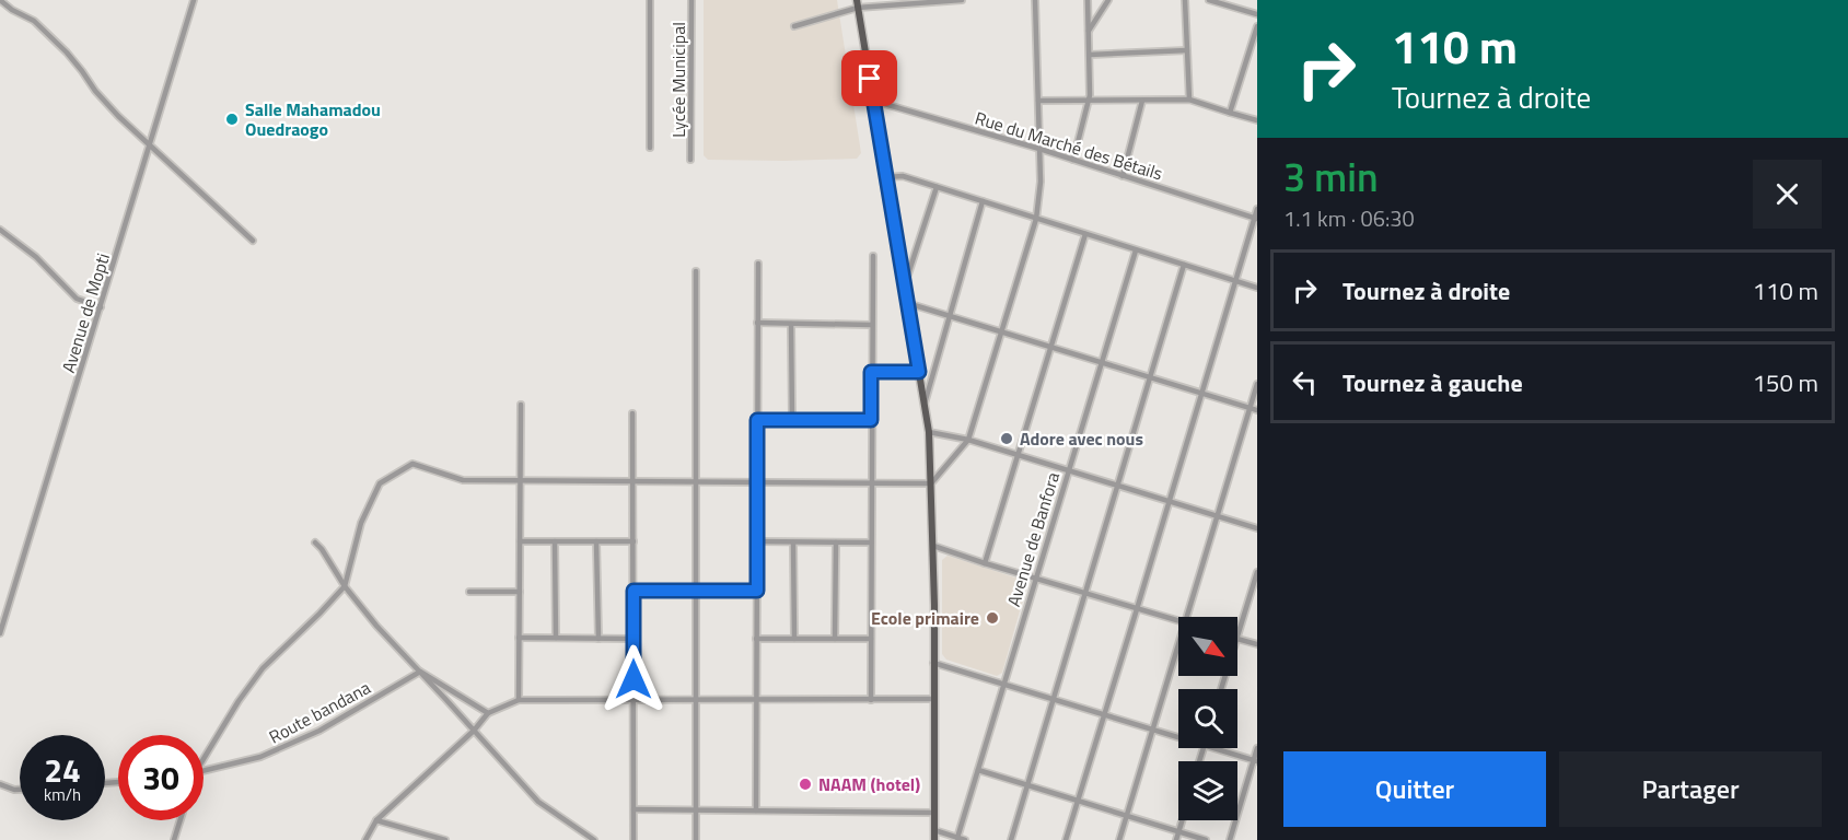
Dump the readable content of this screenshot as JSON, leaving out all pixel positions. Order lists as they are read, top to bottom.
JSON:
{
  "streets": {
    "street": [
      "Lycée Municipal",
      "Rue du Marché des Bétails",
      "Avenue de Mopti",
      "Avenue de Banfora",
      "Route bandana"
    ]
  },
  "places": [
    "Salle Mahamadou Ouedraogo",
    "Adore avec nous",
    "Ecole primaire",
    "NAAM (hotel)"
  ],
  "north": "bottom right",
  "page": {
    "turn": ["110 m", "Tournez à droite"],
    "heading": ["3 min", "1.1 km · 06:30"],
    "list": [
      {
        "name": "Tournez à droite",
        "value": "110 m"
      },
      {
        "name": "Tournez à gauche",
        "value": "150 m"
      }
    ],
    "speed": "24 km/h",
    "limit": "30",
    "buttons": ["Quitter", "Partager"]
  }
}
